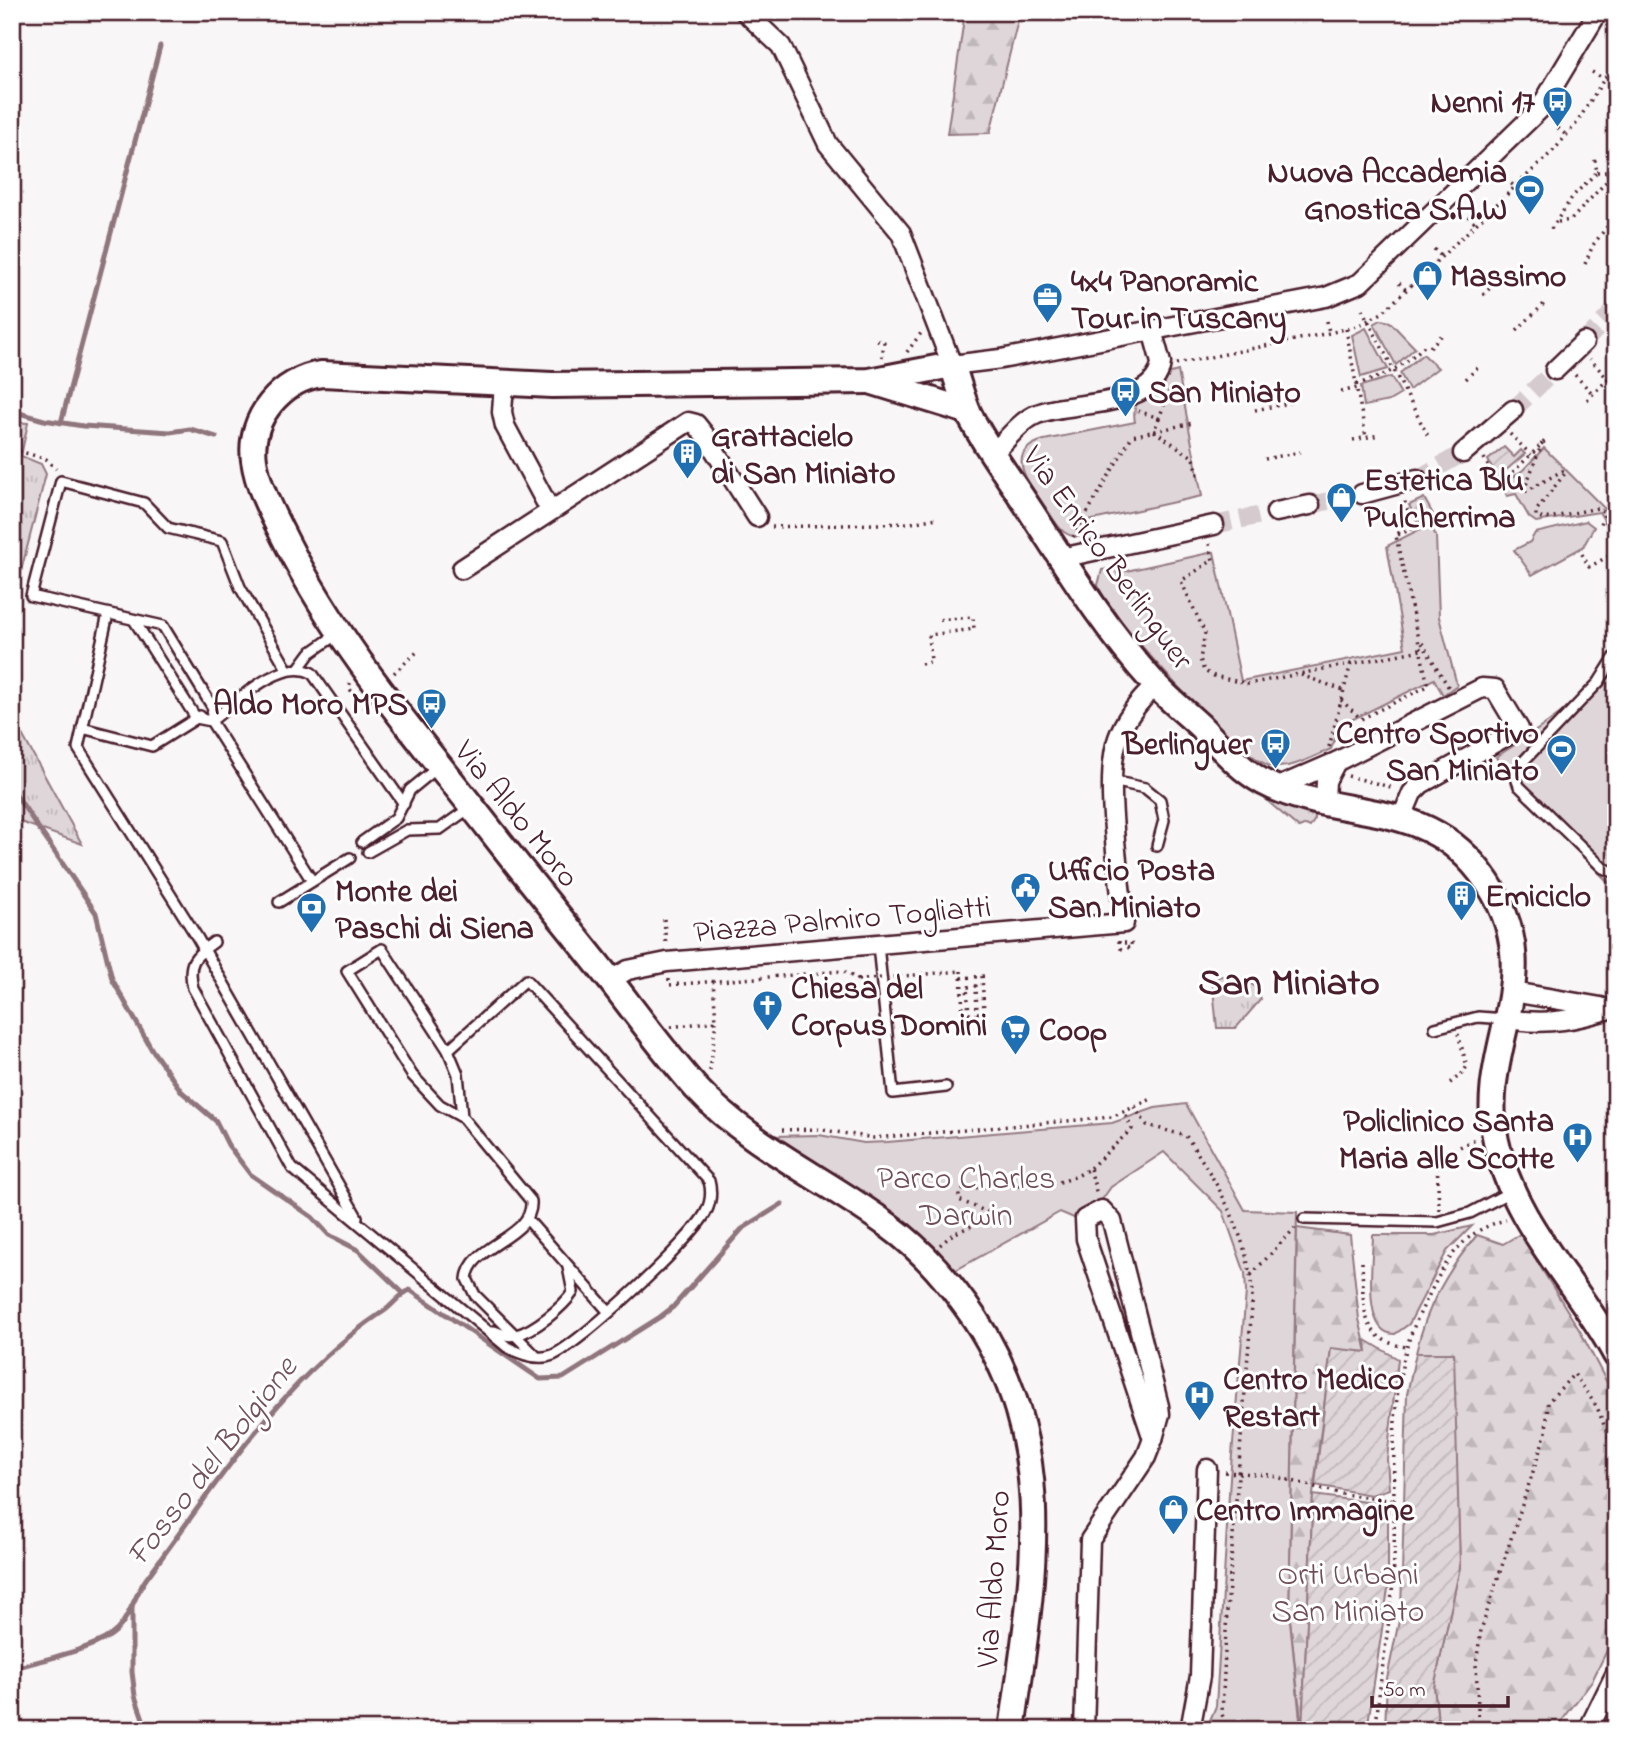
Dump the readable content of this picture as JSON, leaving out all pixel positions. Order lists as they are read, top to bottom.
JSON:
{
  "streets": {
    "street": ["Via Enrico Berlinguer", "Via Aldo Moro", "Piazza Palmiro Togliatti"]
  },
  "crossings": [
    ["Via Enrico Berlinguer", "Via Aldo Moro"],
    ["Via Aldo Moro", "Piazza Palmiro Togliatti"]
  ],
  "districts": ["San Miniato"],
  "water": ["Fosso del Bolgione"],
  "parks": ["Parco Charles Darwin", "Orti Urbani San Miniato"],
  "places": {
    "bus stop": [
      "Nenni 17",
      "San Miniato",
      "Aldo Moro MPS",
      "Berlinguer"
    ],
    "sports": ["Nuova Accademia Gnostica S.A.W", "Centro Sportivo San Miniato"],
    "shop": ["Massimo", "Estetica Blu Pulcherrima", "Centro Immagine"],
    "office": ["4x4 Panoramic Tour in Tuscany"],
    "building": ["Grattacielo di San Miniato", "Emiciclo"],
    "public building": ["Ufficio Posta San Miniato"],
    "bank": ["Monte dei Paschi di Siena"],
    "church": ["Chiesa del Corpus Domini"],
    "supermarket": ["Coop"],
    "hospital": ["Policlinico Santa Maria alle Scotte", "Centro Medico Restart"]
  },
  "scale_bar": "50 m"
}
